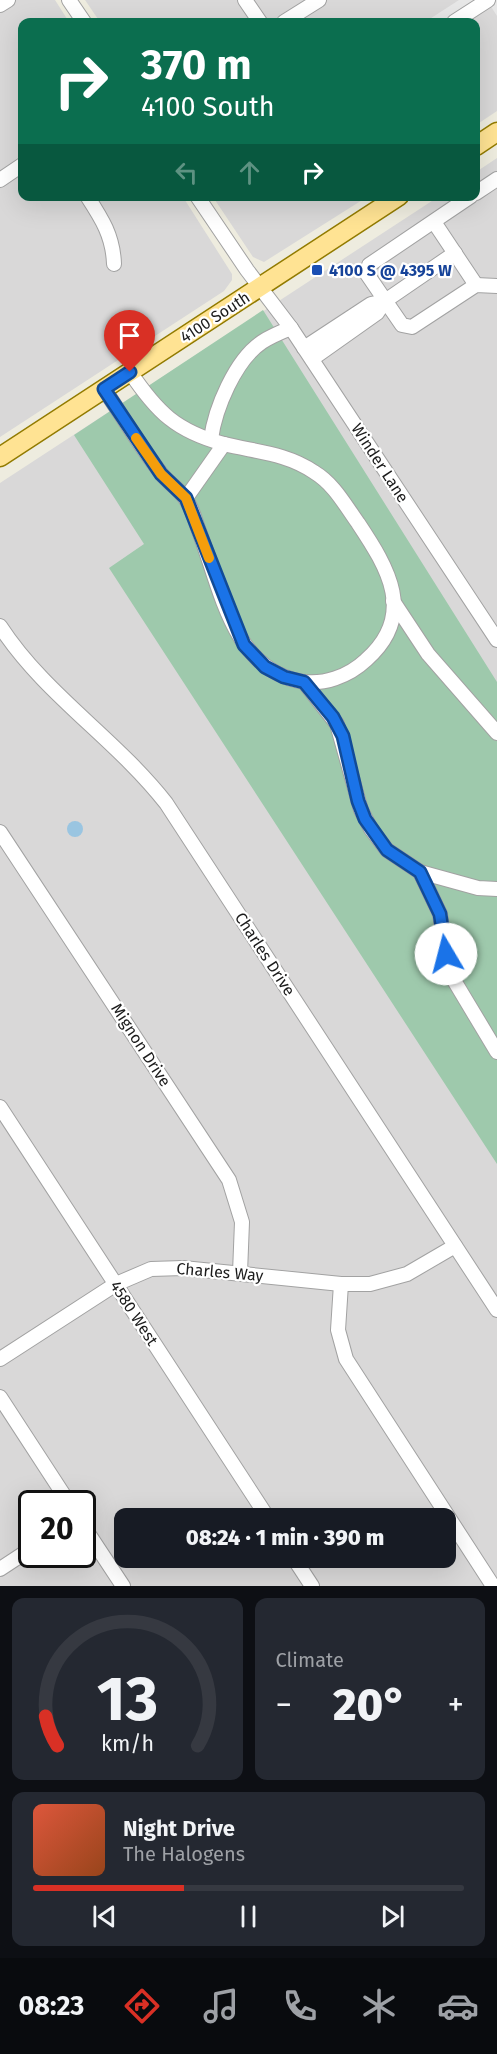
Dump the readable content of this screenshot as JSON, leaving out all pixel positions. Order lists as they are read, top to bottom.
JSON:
{
  "streets": {
    "main road": ["4100 South"],
    "street": [
      "Winder Lane",
      "Charles Drive",
      "Mignon Drive",
      "Charles Way",
      "4580 West"
    ]
  },
  "crossings": [
    ["4100 South", "Winder Lane"],
    ["Charles Drive", "Charles Way"],
    ["Mignon Drive", "Charles Way"],
    ["Charles Way", "4580 West"]
  ],
  "places": {
    "transit": ["4100 S @ 4395 W"]
  },
  "page": {
    "turn": ["370 m", "4100 South"],
    "limit": "20",
    "trip": "08:24 · 1 min · 390 m",
    "tile": "Climate",
    "heat": ["−", "20°", "+"],
    "song": ["Night Drive", "The Halogens"],
    "tabs": "08:23",
    "gauge": ["13", "km/h"]
  }
}
